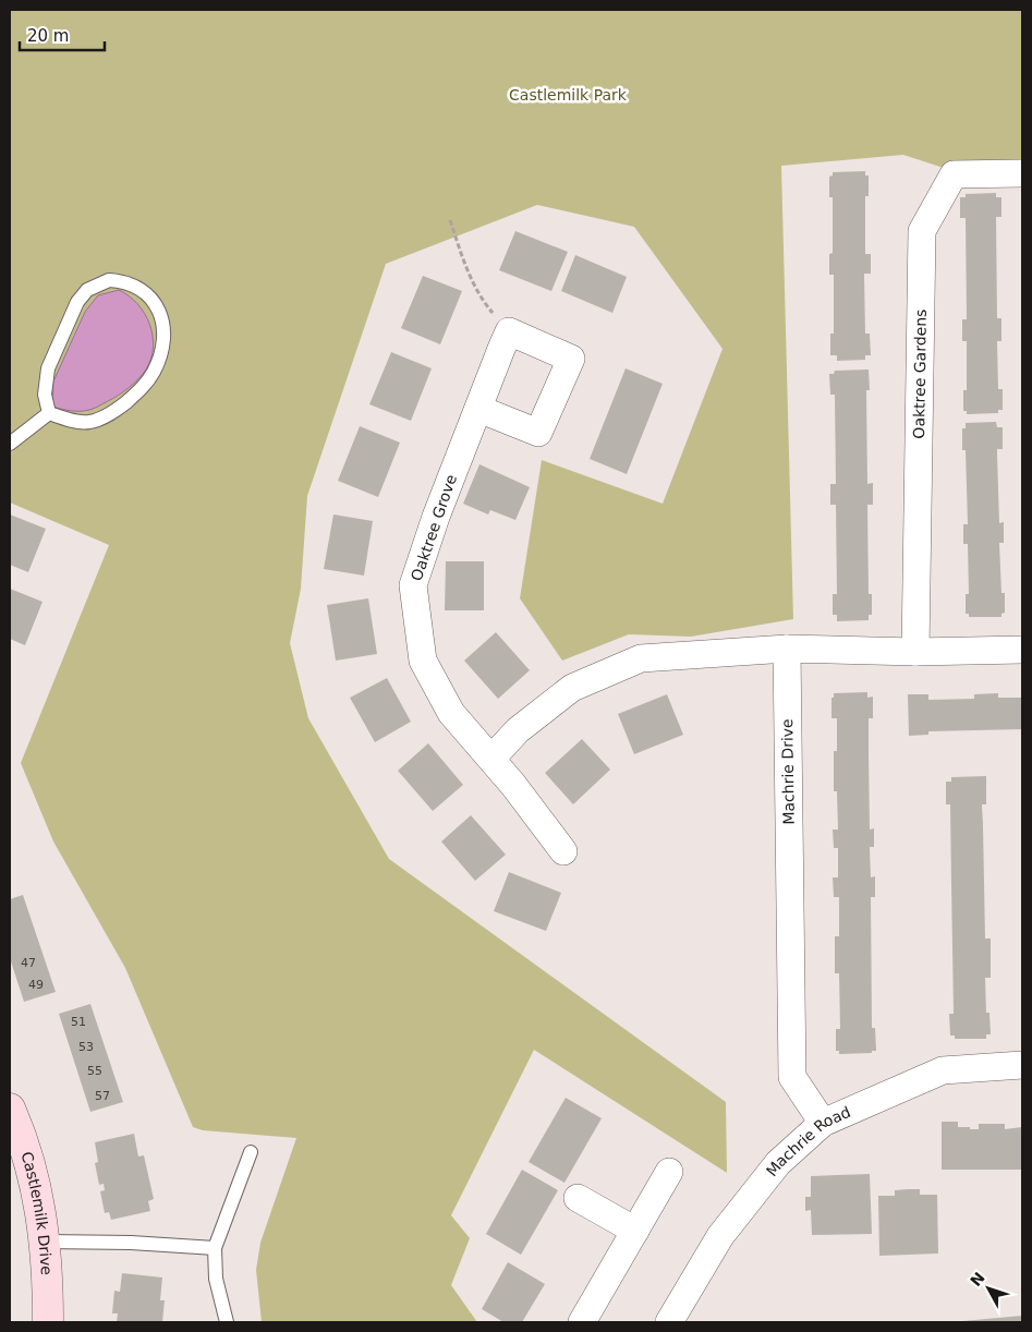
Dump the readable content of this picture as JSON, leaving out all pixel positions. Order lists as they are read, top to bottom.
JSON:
{
  "streets": {
    "street": [
      "Oaktree Gardens",
      "Oaktree Grove",
      "Machrie Drive",
      "Machrie Road",
      "Castlemilk Drive"
    ]
  },
  "crossings": [
    ["Machrie Drive", "Machrie Road"]
  ],
  "parks": ["Castlemilk Park"],
  "house_numbers": [
    "47",
    "49",
    "51",
    "53",
    "55",
    "57"
  ],
  "scale_bar": "20 m",
  "north": "top left"
}
